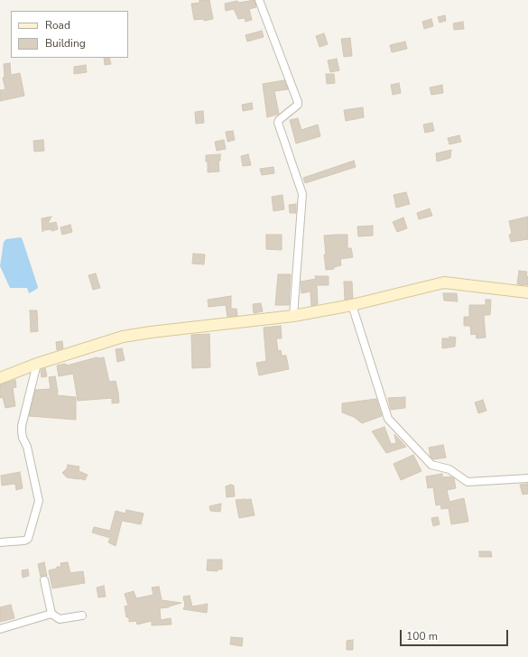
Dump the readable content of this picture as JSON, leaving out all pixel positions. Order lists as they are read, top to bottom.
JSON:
{
  "legend": ["Road", "Building"],
  "scale_bar": "100 m"
}
